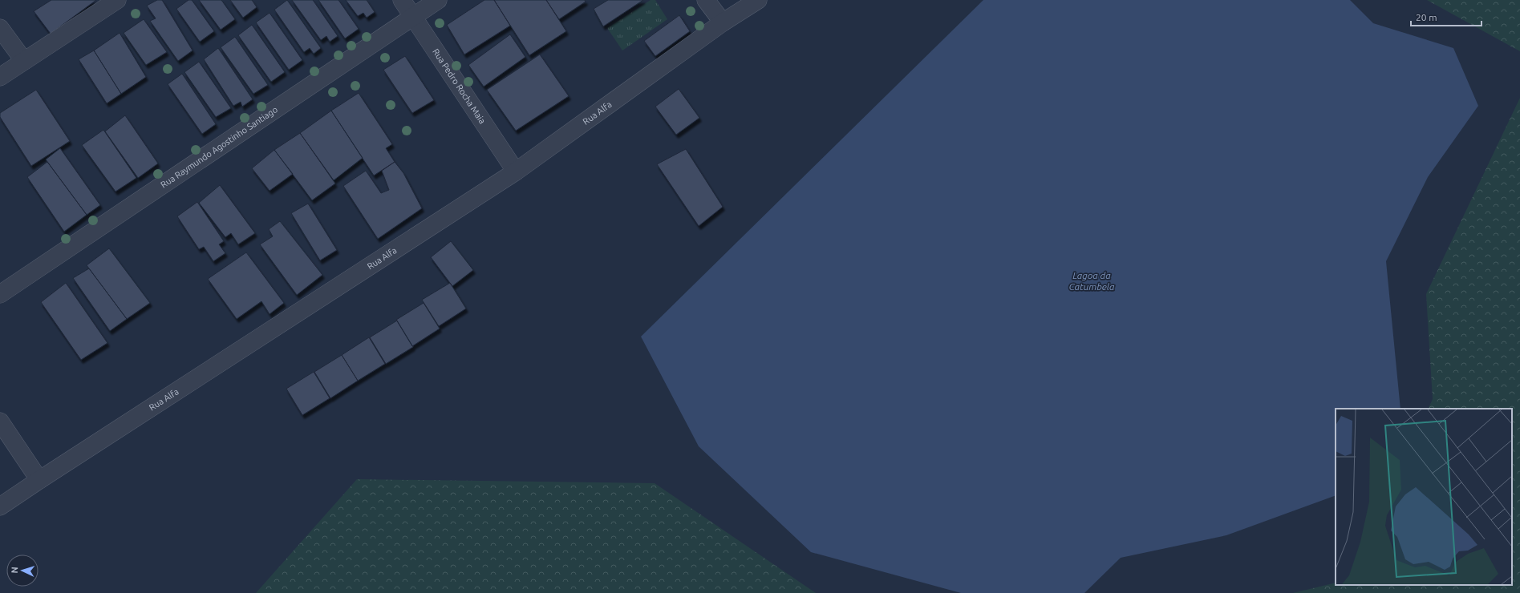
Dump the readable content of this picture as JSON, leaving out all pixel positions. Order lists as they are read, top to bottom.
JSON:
{
  "streets": {
    "street": ["Rua Pedro Rocha Maia", "Rua Alfa", "Rua Raymundo Agostinho Santiago"]
  },
  "crossings": [
    ["Rua Pedro Rocha Maia", "Rua Alfa"],
    ["Rua Pedro Rocha Maia", "Rua Raymundo Agostinho Santiago"]
  ],
  "water": ["Lagoa da Catumbela"],
  "scale_bar": "20 m",
  "north": "left"
}
